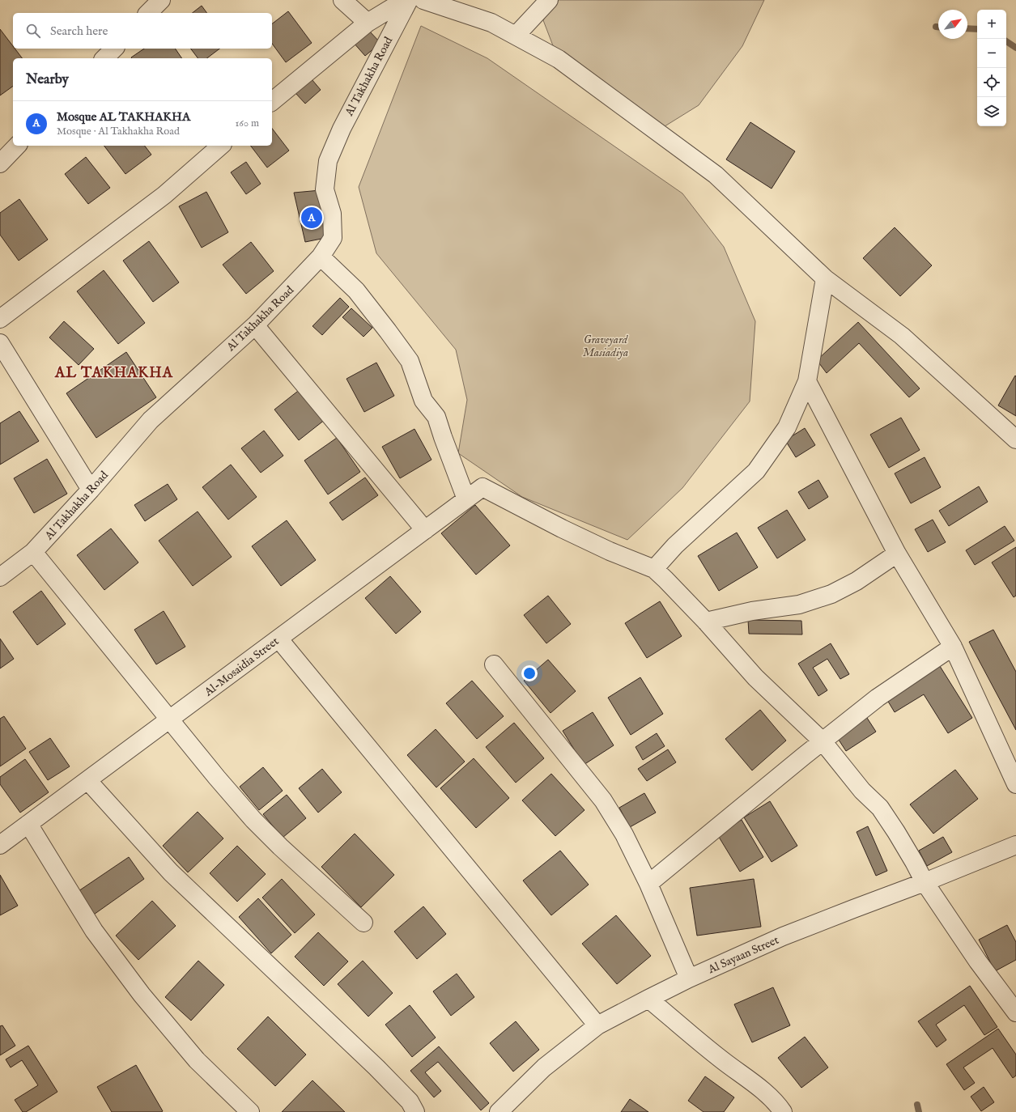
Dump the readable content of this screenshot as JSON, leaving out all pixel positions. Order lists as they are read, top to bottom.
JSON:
{
  "streets": {
    "street": ["Al Takhakha Road", "Al-Mosaidia Street", "Al Sayaan Street"]
  },
  "districts": ["AL TAKHAKHA"],
  "parks": ["Graveyard Masiadiya"],
  "north": "top right",
  "page": {
    "map_buttons": ["+", "−"],
    "search": "Search here",
    "heading": "Nearby",
    "list": [
      {
        "mark": "A",
        "name": "Mosque AL TAKHAKHA",
        "note": "Mosque · Al Takhakha Road",
        "value": "160 m"
      }
    ],
    "pins": "A"
  }
}
